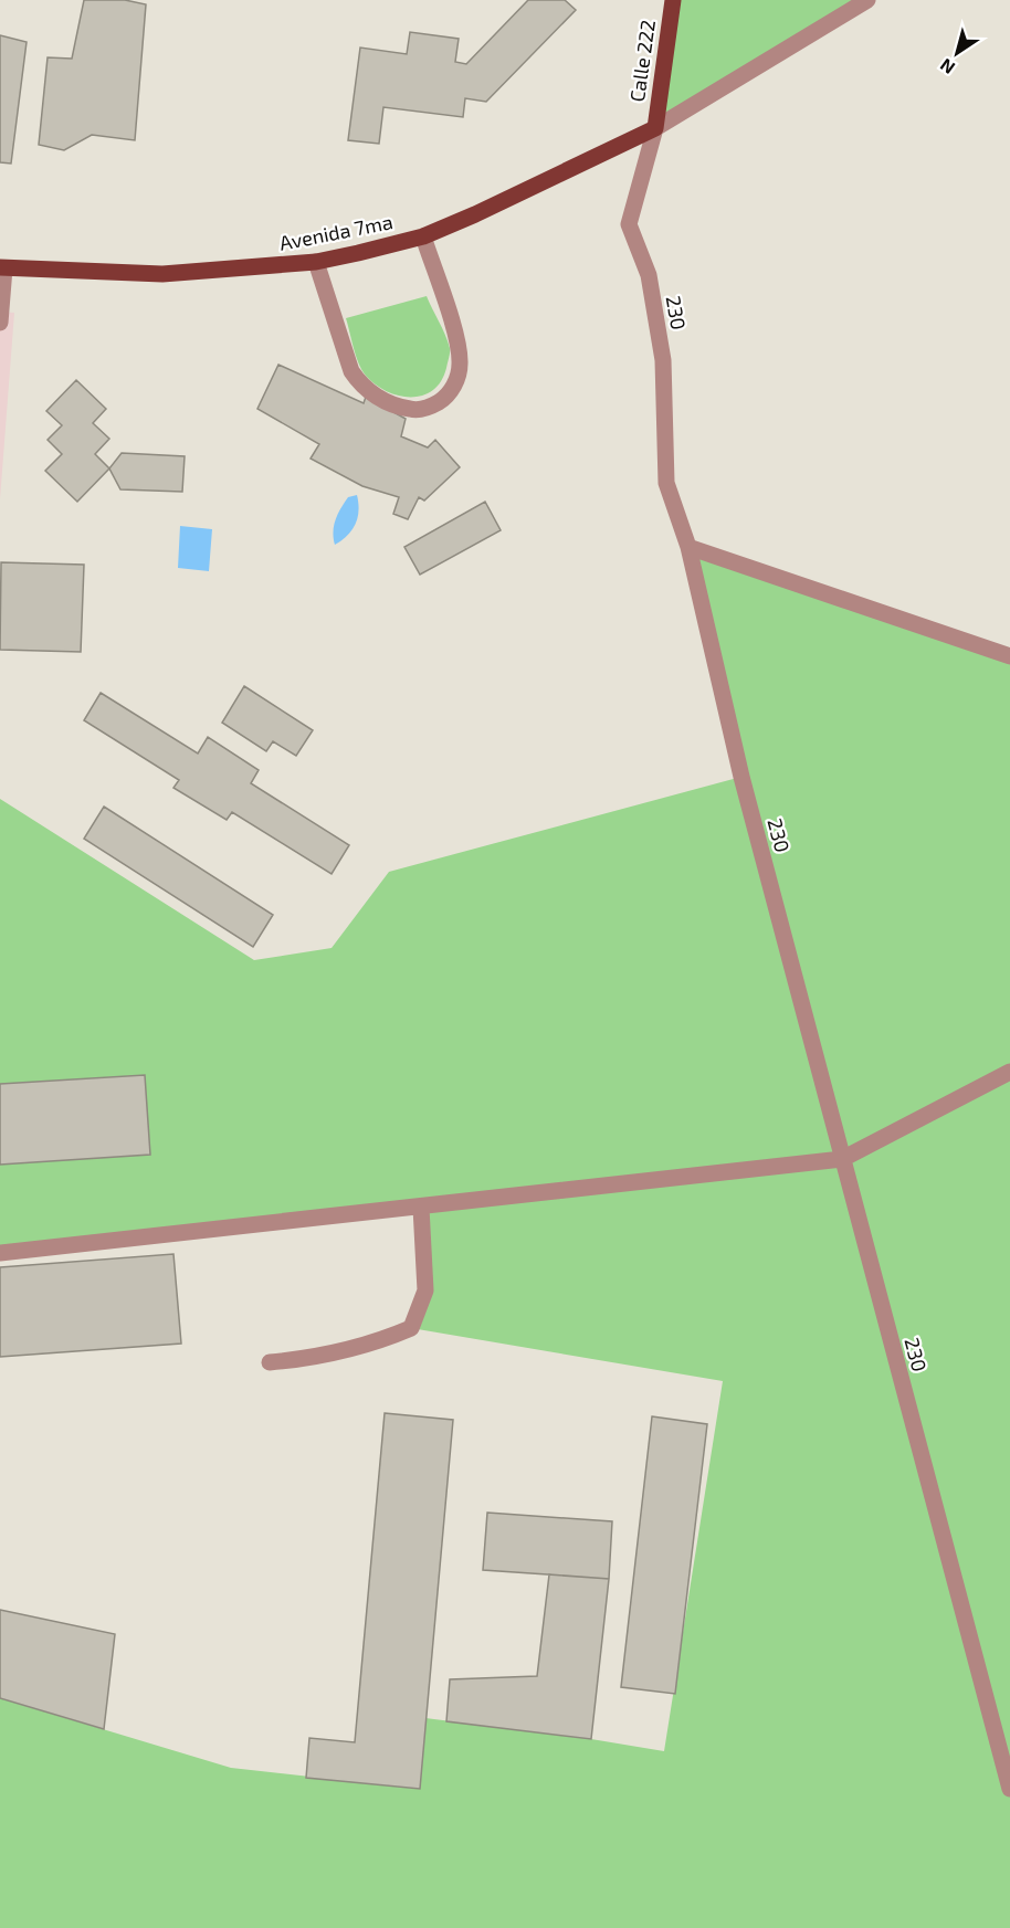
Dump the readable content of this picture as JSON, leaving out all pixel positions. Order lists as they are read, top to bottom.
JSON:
{
  "streets": {
    "main road": ["Calle 222", "Avenida 7ma"],
    "street": ["230"]
  },
  "crossings": [
    ["Calle 222", "Avenida 7ma"],
    ["Calle 222", "230"],
    ["Avenida 7ma", "230"]
  ],
  "north": "bottom left"
}
